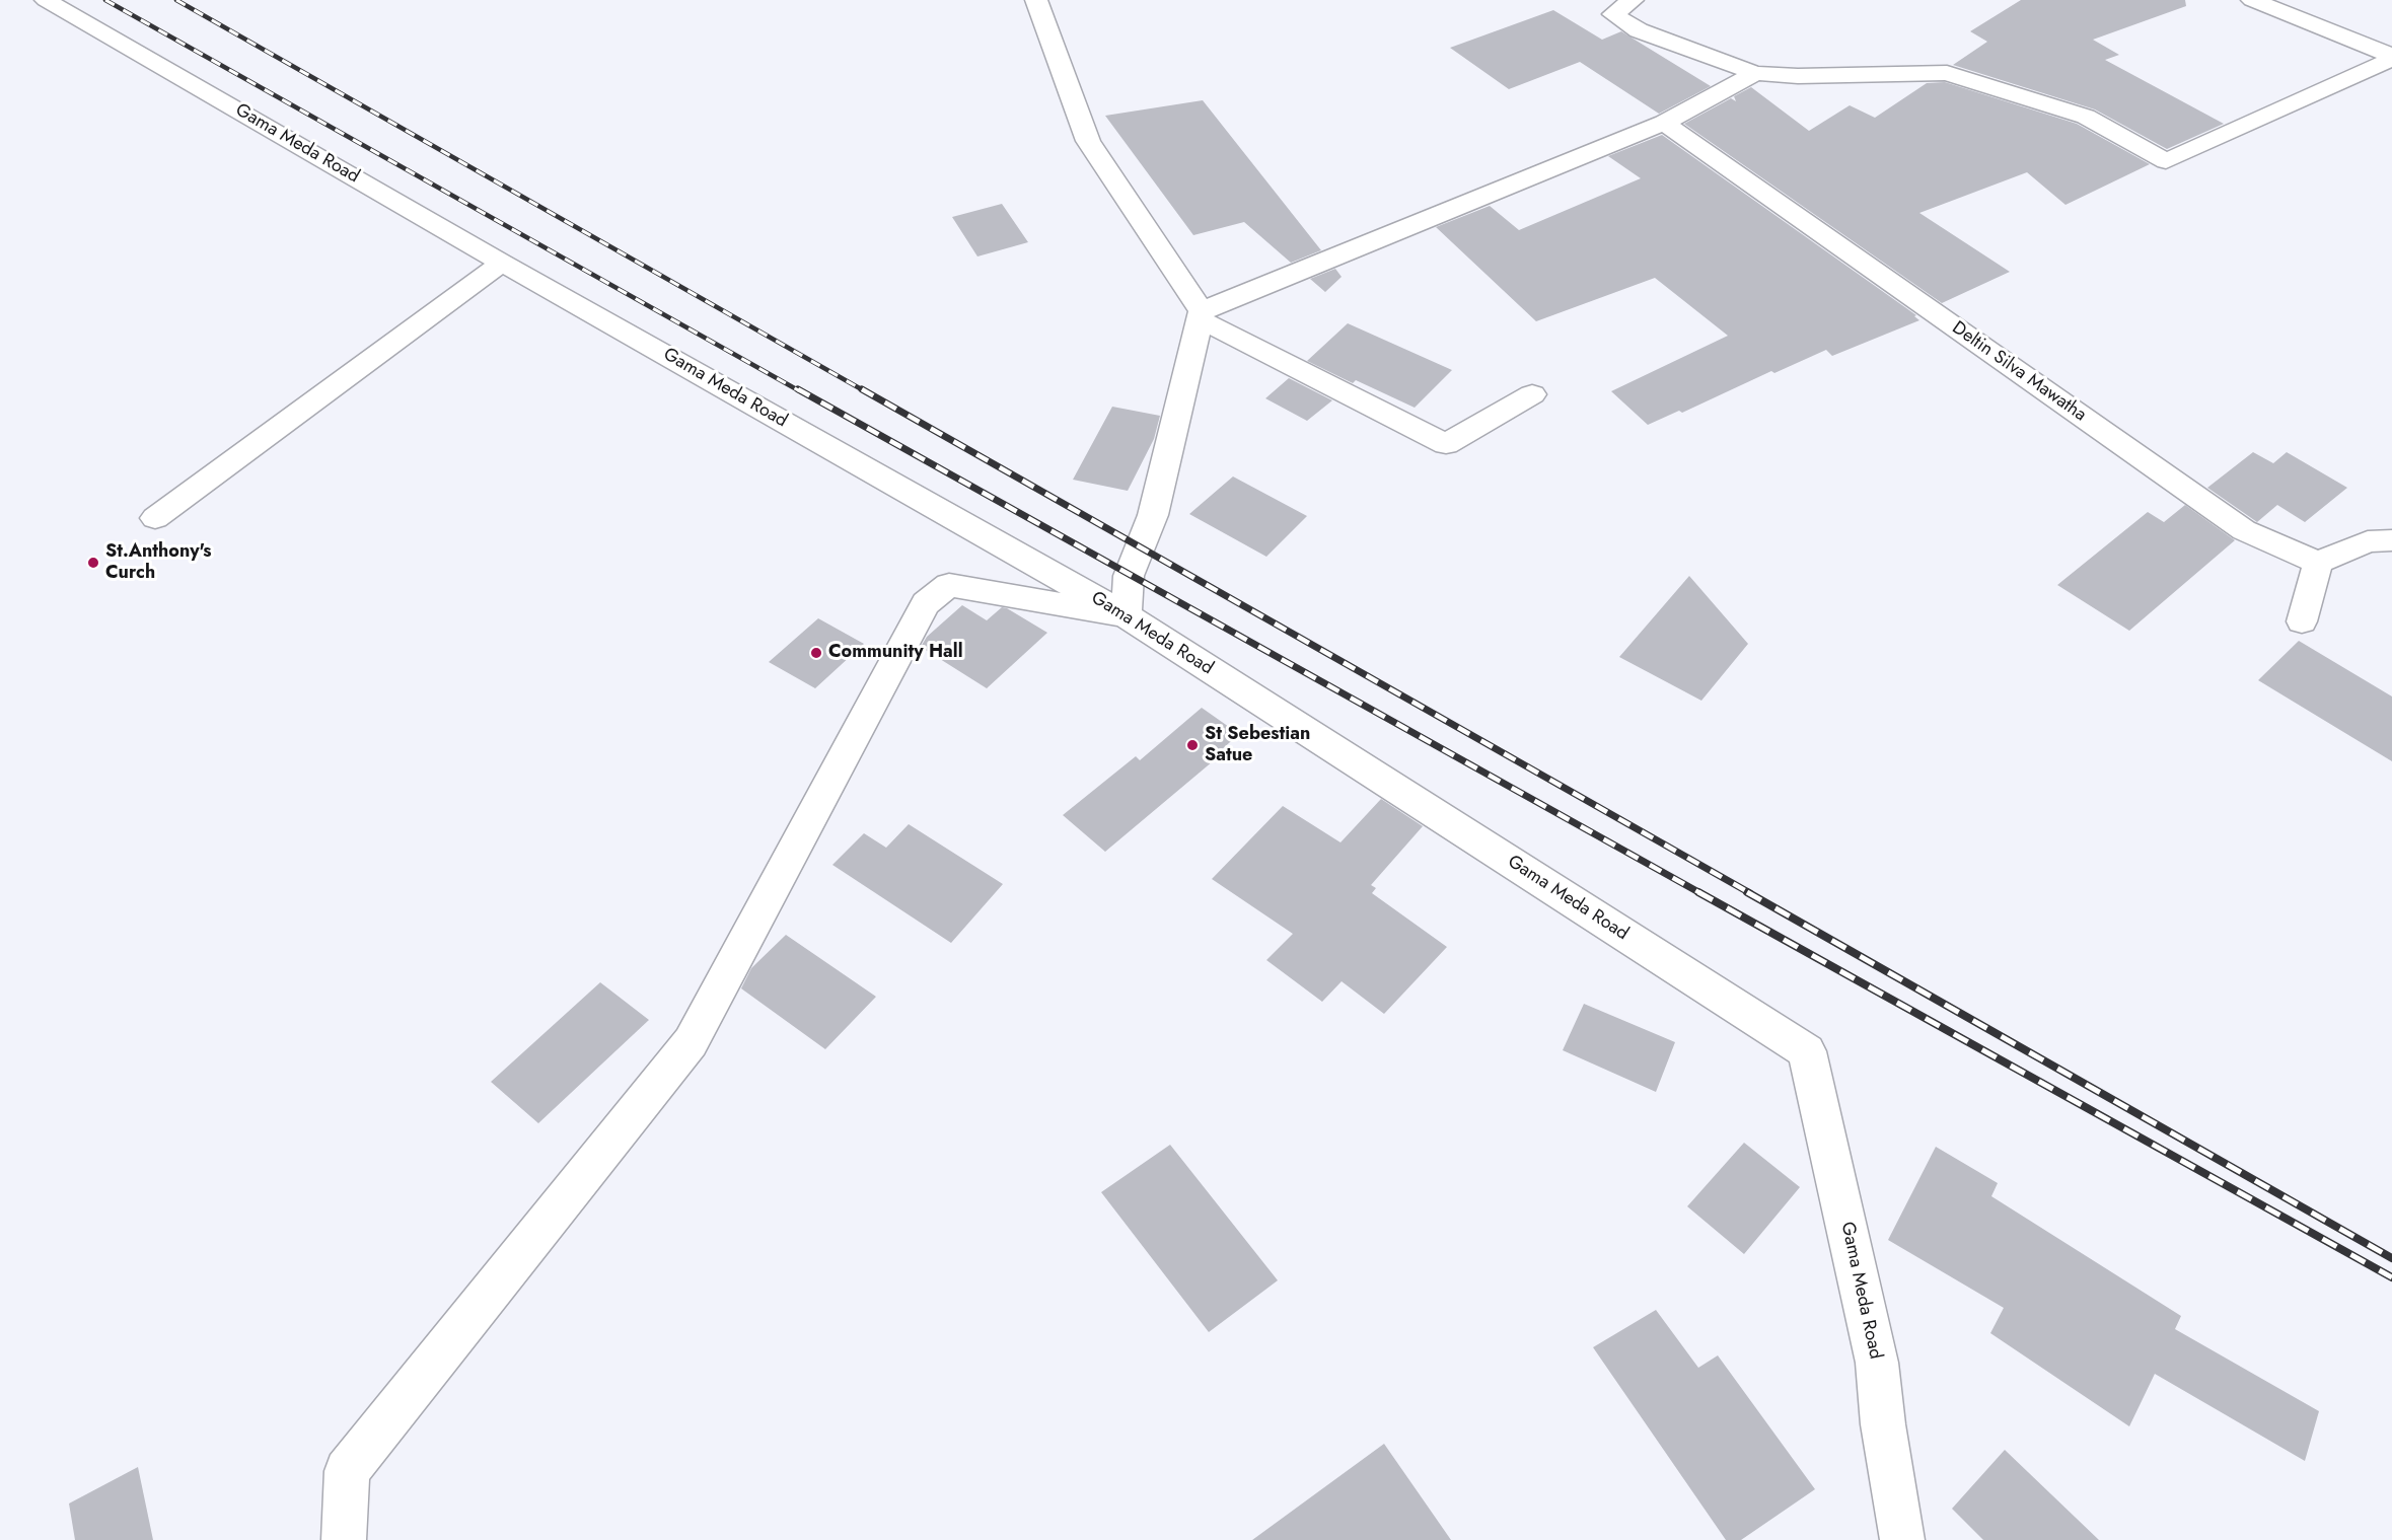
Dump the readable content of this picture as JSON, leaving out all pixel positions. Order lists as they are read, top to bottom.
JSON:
{
  "streets": {
    "street": ["Gama Meda Road", "Deltin Silva Mawatha"]
  },
  "places": ["St.Anthony's Curch", "Community Hall", "St Sebestian Satue"]
}
